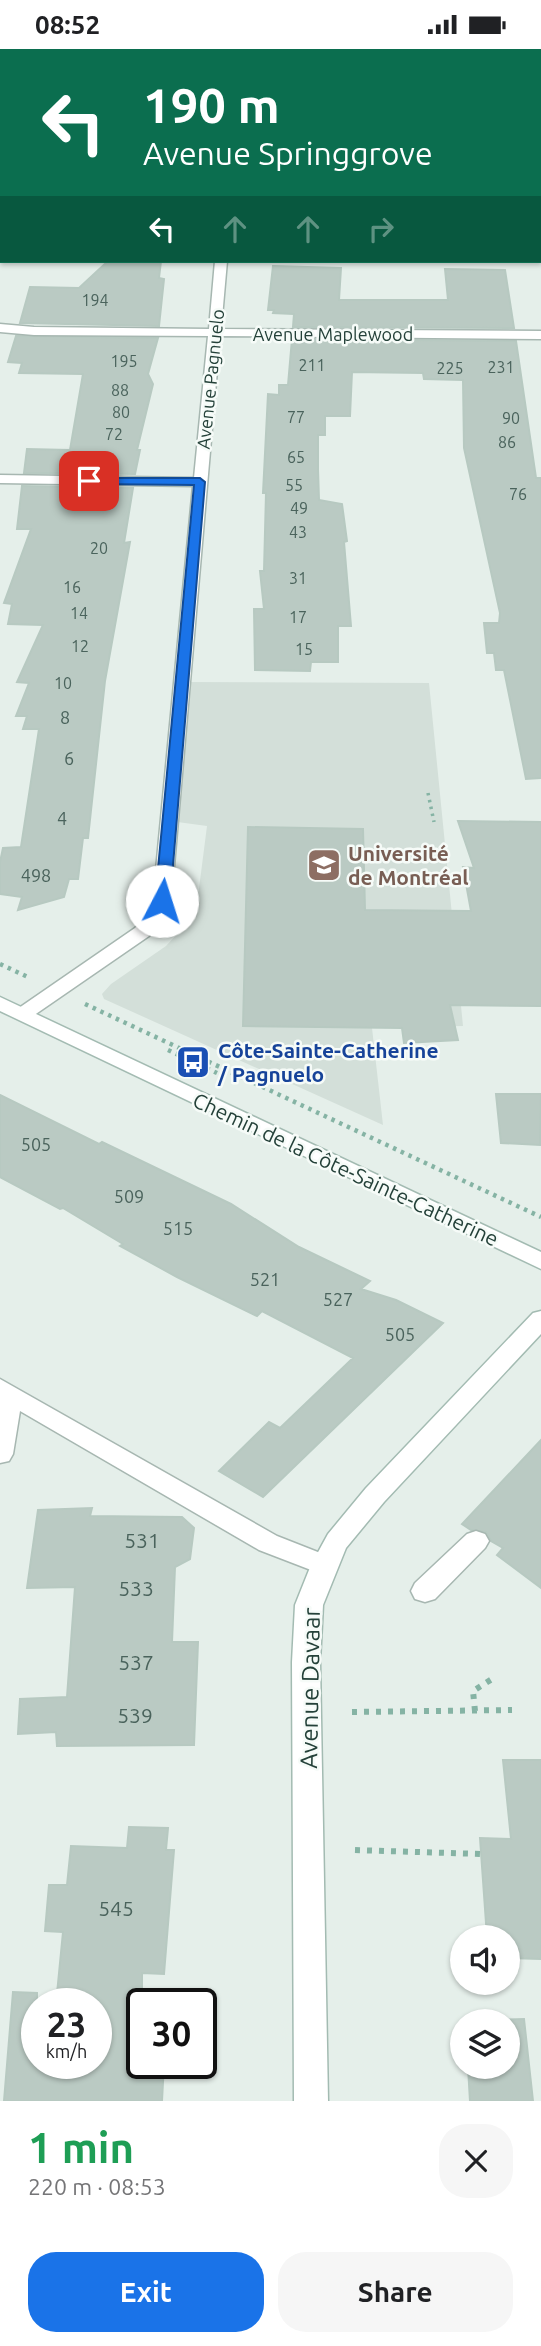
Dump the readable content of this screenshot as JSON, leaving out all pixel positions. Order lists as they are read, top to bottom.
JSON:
{
  "streets": {
    "street": [
      "Avenue Maplewood",
      "Avenue Pagnuelo",
      "Chemin de la Côte-Sainte-Catherine",
      "Avenue Davaar"
    ]
  },
  "crossings": [
    ["Avenue Maplewood", "Avenue Pagnuelo"],
    ["Avenue Pagnuelo", "Chemin de la Côte-Sainte-Catherine"]
  ],
  "places": {
    "school or university": ["Université de Montréal"],
    "bus stop": ["Côte-Sainte-Catherine / Pagnuelo"]
  },
  "house_numbers": [
    "194",
    "195",
    "211",
    "231",
    "225",
    "88",
    "80",
    "77",
    "90",
    "72",
    "86",
    "65",
    "55",
    "76",
    "49",
    "43",
    "20",
    "31",
    "16",
    "14",
    "17",
    "12",
    "15",
    "10",
    "8",
    "6",
    "4",
    "498",
    "505",
    "509",
    "515",
    "521",
    "527",
    "505",
    "531",
    "533",
    "537",
    "539",
    "545"
  ],
  "page": {
    "status": "08:52",
    "turn": ["190 m", "Avenue Springgrove"],
    "speed": "23 km/h",
    "limit": "30",
    "heading": ["1 min", "220 m · 08:53"],
    "buttons": ["Exit", "Share"]
  }
}
